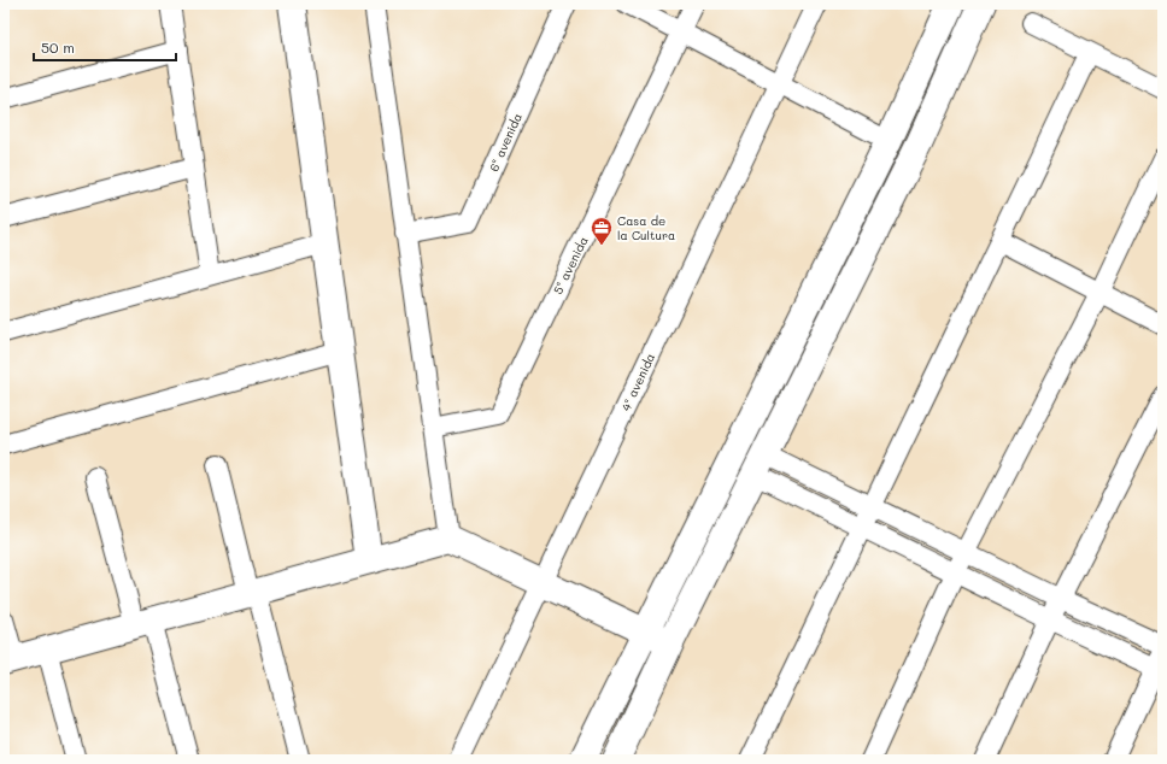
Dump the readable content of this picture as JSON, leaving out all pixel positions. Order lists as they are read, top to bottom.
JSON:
{
  "streets": {
    "street": ["6ª avenida", "5ª avenida", "4ª avenida"]
  },
  "places": {
    "office": ["Casa de la Cultura"]
  },
  "scale_bar": "50 m"
}
